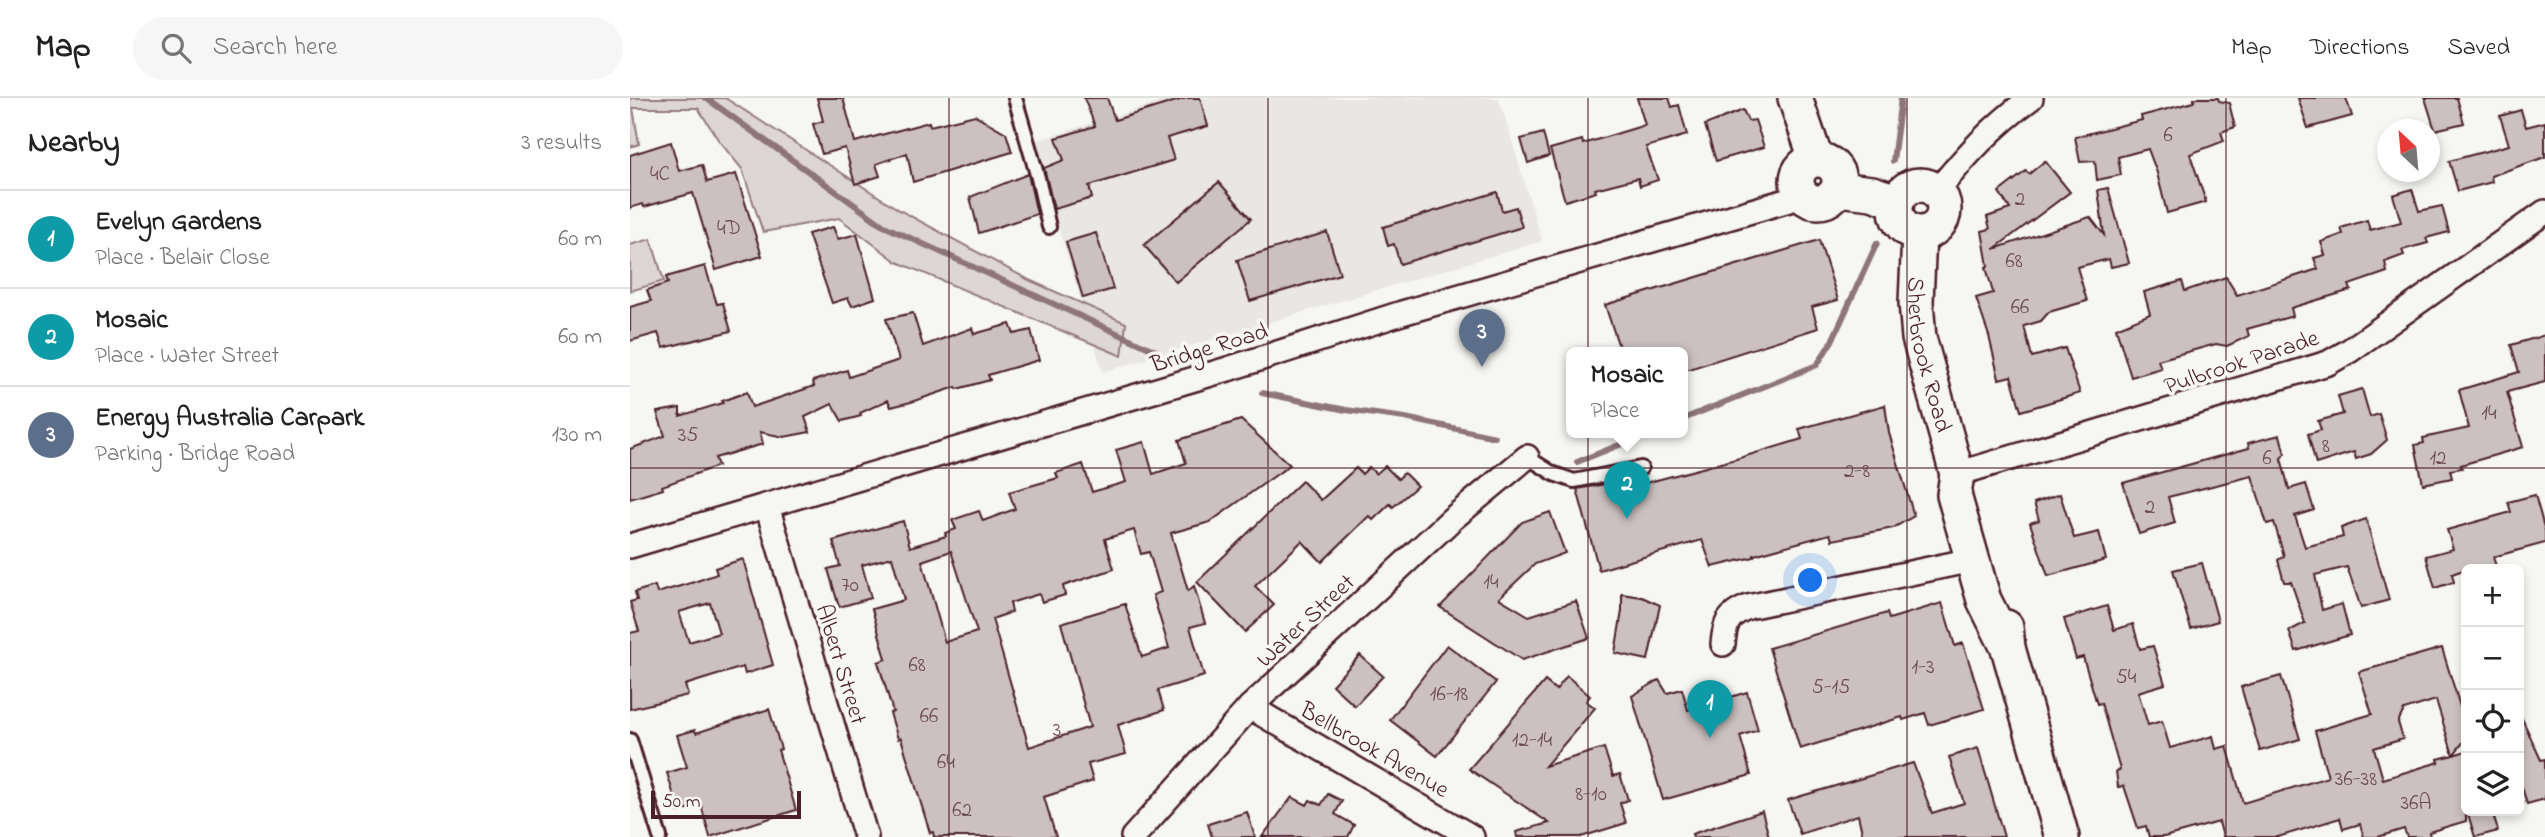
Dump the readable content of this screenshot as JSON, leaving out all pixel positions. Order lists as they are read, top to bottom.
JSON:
{
  "streets": {
    "main road": ["Sherbrook Road"],
    "street": [
      "Bridge Road",
      "Pulbrook Parade",
      "Water Street",
      "Albert Street",
      "Bellbrook Avenue"
    ]
  },
  "crossings": [
    ["Bridge Road", "Albert Street"],
    ["Sherbrook Road", "Pulbrook Parade"],
    ["Water Street", "Bellbrook Avenue"]
  ],
  "house_numbers": [
    "6",
    "4C",
    "2",
    "4D",
    "68",
    "66",
    "14",
    "35",
    "8",
    "6",
    "12",
    "2-8",
    "2",
    "14",
    "70",
    "68",
    "1-3",
    "54",
    "5-15",
    "16-18",
    "66",
    "3",
    "12-14",
    "64",
    "36-38",
    "8-10",
    "36A",
    "62"
  ],
  "scale_bar": "50 m",
  "north": "top left",
  "page": {
    "header": "Map",
    "search": "Search here",
    "nav": ["Map", "Directions", "Saved"],
    "heading": ["Nearby", "3 results"],
    "list": [
      {
        "mark": "1",
        "name": "Evelyn Gardens",
        "note": "Place · Belair Close",
        "value": "60 m"
      },
      {
        "mark": "2",
        "name": "Mosaic",
        "note": "Place · Water Street",
        "value": "60 m"
      },
      {
        "mark": "3",
        "name": "Energy Australia Carpark",
        "note": "Parking · Bridge Road",
        "value": "130 m"
      }
    ],
    "pins": ["3", "2", "1"],
    "popup": ["Mosaic", "Place"],
    "map_buttons": ["+", "−"],
    "scale": "50 m"
  }
}
